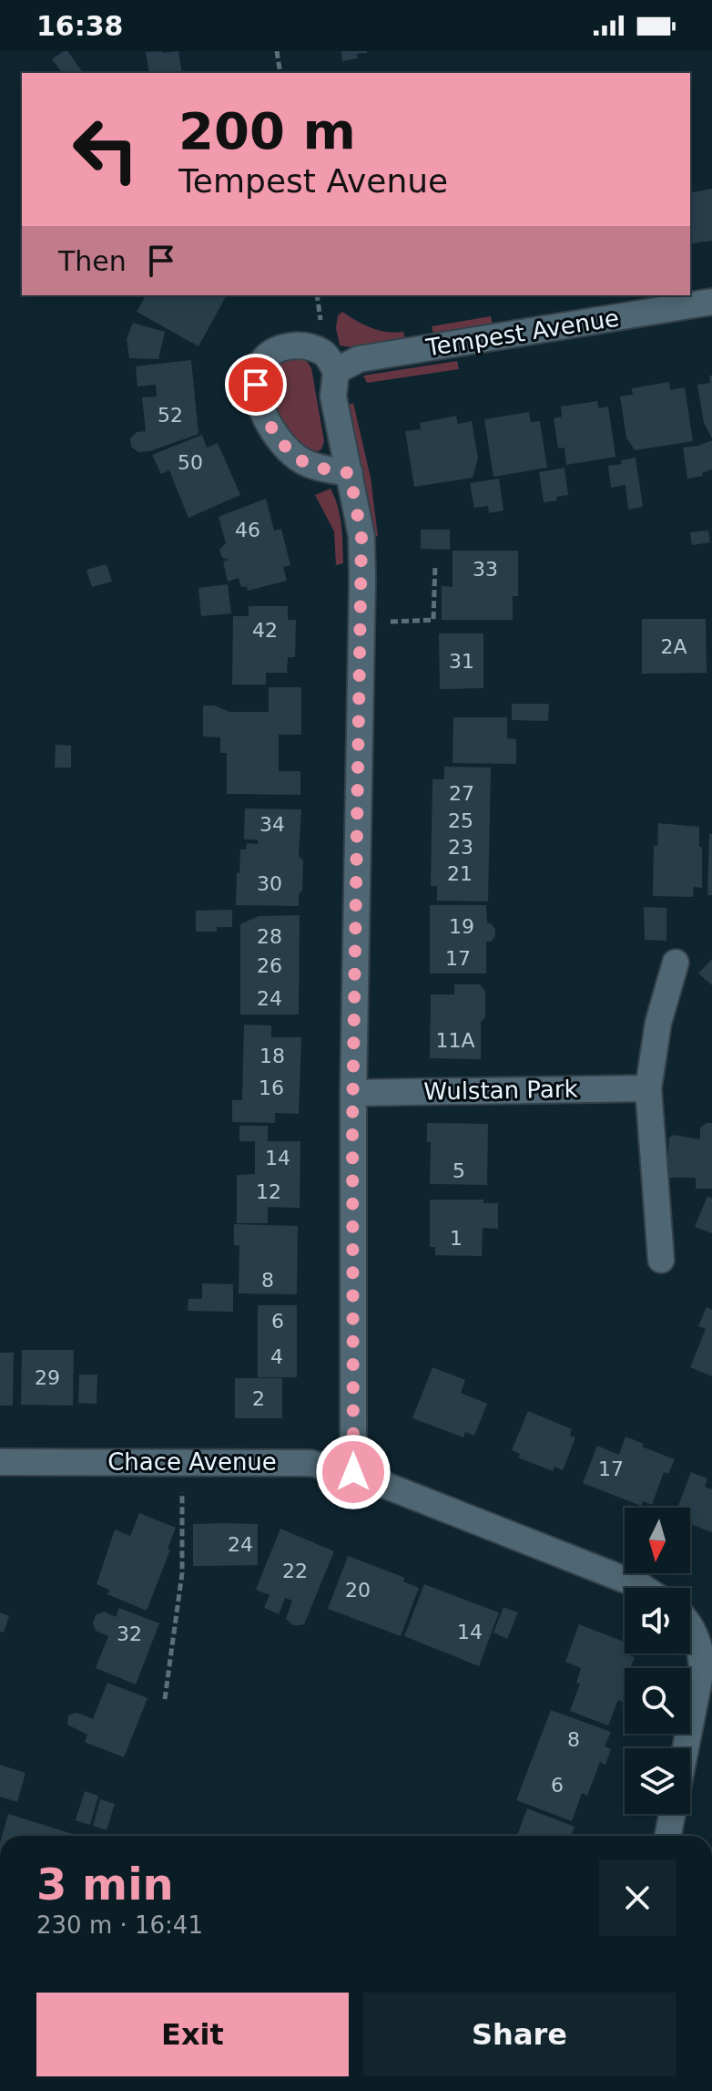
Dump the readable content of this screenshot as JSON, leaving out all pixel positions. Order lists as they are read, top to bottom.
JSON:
{
  "streets": {
    "street": ["Tempest Avenue", "Wulstan Park", "Chace Avenue"]
  },
  "house_numbers": [
    "52",
    "50",
    "46",
    "33",
    "42",
    "2A",
    "31",
    "27",
    "25",
    "34",
    "23",
    "21",
    "30",
    "19",
    "28",
    "17",
    "26",
    "24",
    "11A",
    "18",
    "16",
    "14",
    "5",
    "12",
    "1",
    "8",
    "6",
    "4",
    "29",
    "2",
    "17",
    "24",
    "22",
    "20",
    "14",
    "32",
    "8",
    "6"
  ],
  "north": "bottom",
  "page": {
    "status": "16:38",
    "turn": ["200 m", "Tempest Avenue"],
    "then": "Then",
    "heading": ["3 min", "230 m · 16:41"],
    "buttons": ["Exit", "Share"]
  }
}
